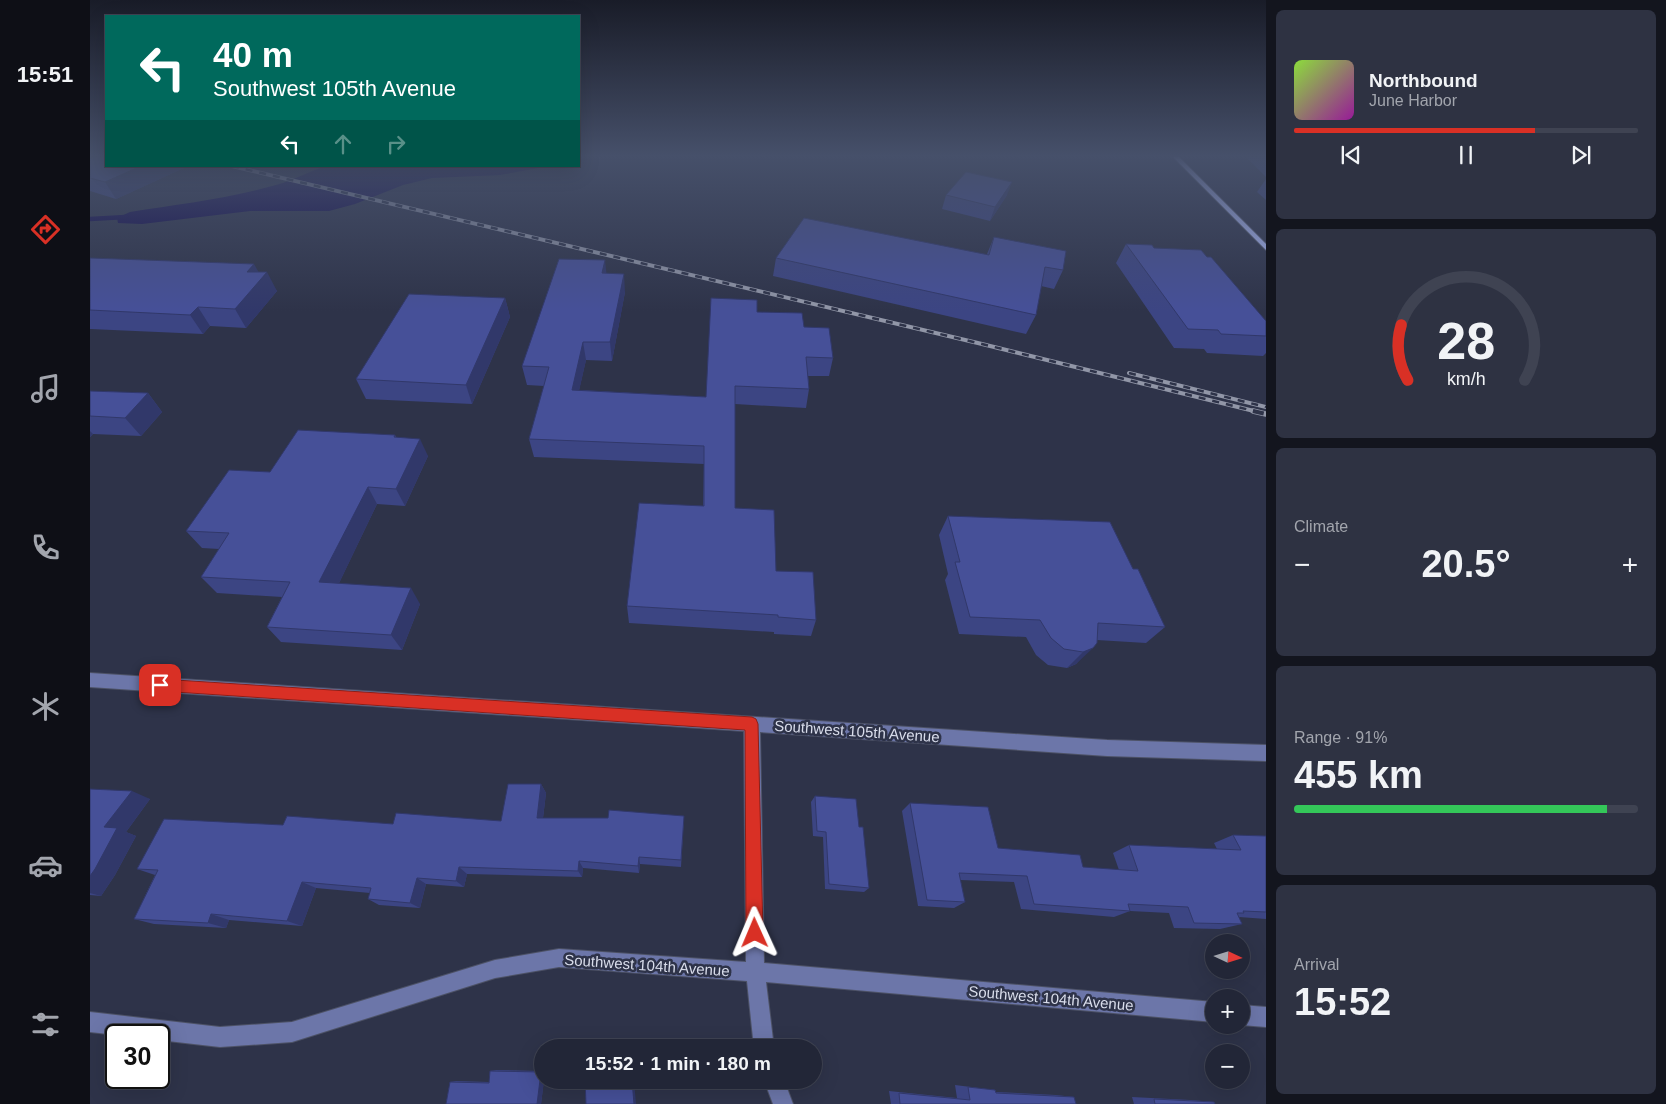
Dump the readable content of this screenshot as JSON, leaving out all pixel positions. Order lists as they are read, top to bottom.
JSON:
{
  "streets": {
    "street": ["Southwest 105th Avenue", "Southwest 104th Avenue"]
  },
  "north": "right",
  "page": {
    "tabs": "15:51",
    "turn": ["40 m", "Southwest 105th Avenue"],
    "song": ["Northbound", "June Harbor"],
    "tile": [
      "Climate",
      ["Range · 91%", "455 km"],
      ["Arrival", "15:52"]
    ],
    "heat": ["−", "20.5°", "+"],
    "map_buttons": ["+", "−"],
    "limit": "30",
    "trip": "15:52 · 1 min · 180 m",
    "gauge": ["28", "km/h"]
  }
}
